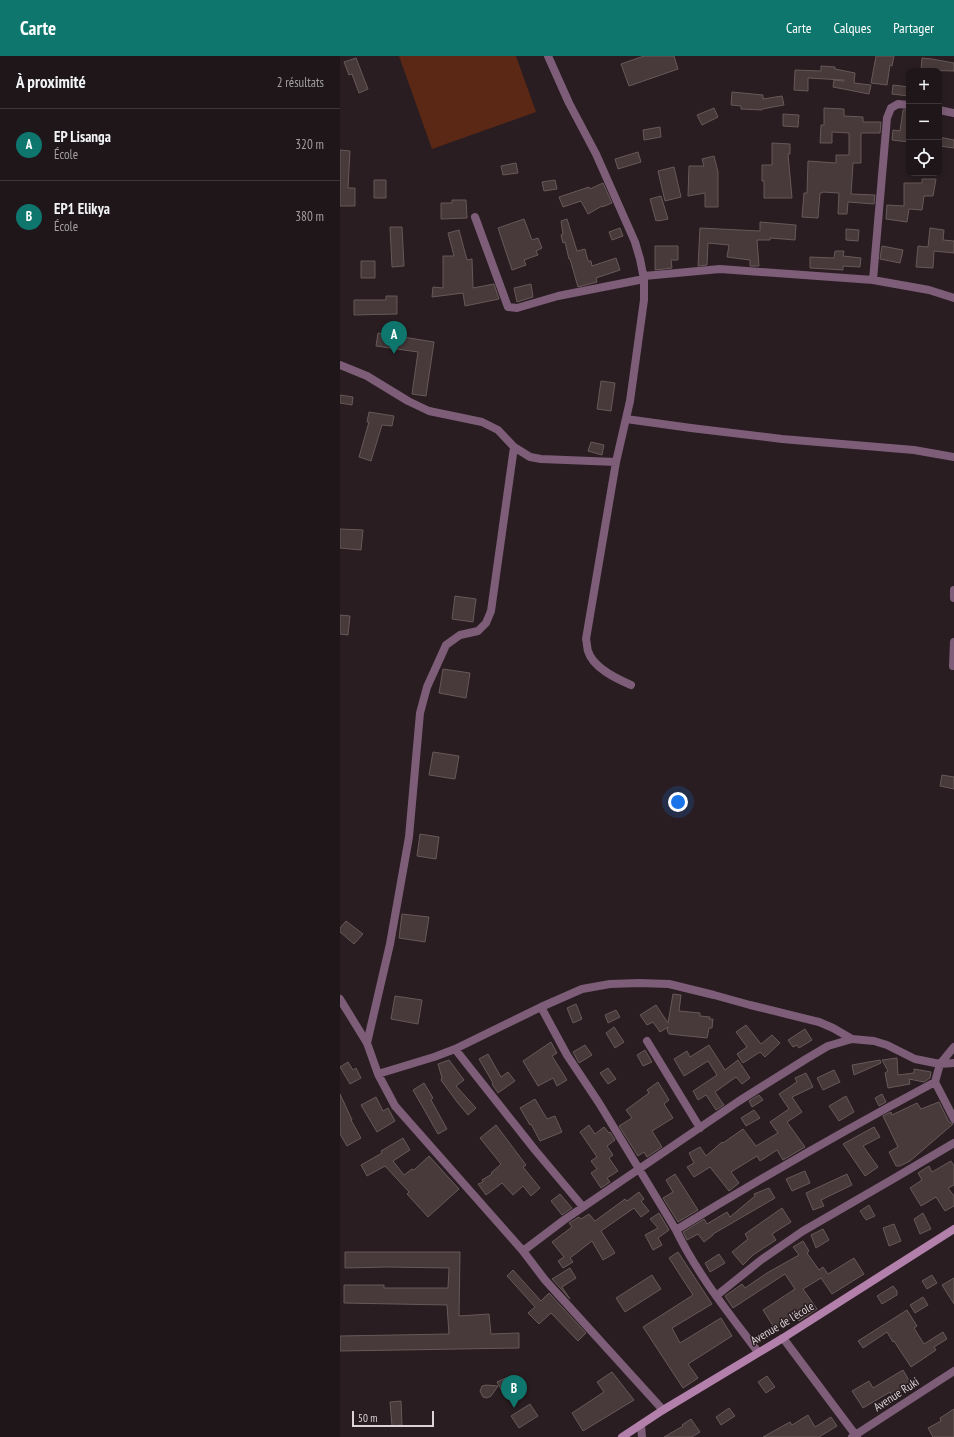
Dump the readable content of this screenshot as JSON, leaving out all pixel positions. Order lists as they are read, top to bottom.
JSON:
{
  "streets": {
    "street": ["Avenue de l'école", "Avenue Ruki"]
  },
  "scale_bar": "50 m",
  "page": {
    "header": "Carte",
    "nav": ["Carte", "Calques", "Partager"],
    "heading": ["À proximité", "2 résultats"],
    "map_buttons": ["+", "−"],
    "list": [
      {
        "mark": "A",
        "name": "EP Lisanga",
        "note": "École",
        "value": "320 m"
      },
      {
        "mark": "B",
        "name": "EP1 Elikya",
        "note": "École",
        "value": "380 m"
      }
    ],
    "pins": ["A", "B"],
    "scale": "50 m"
  }
}
